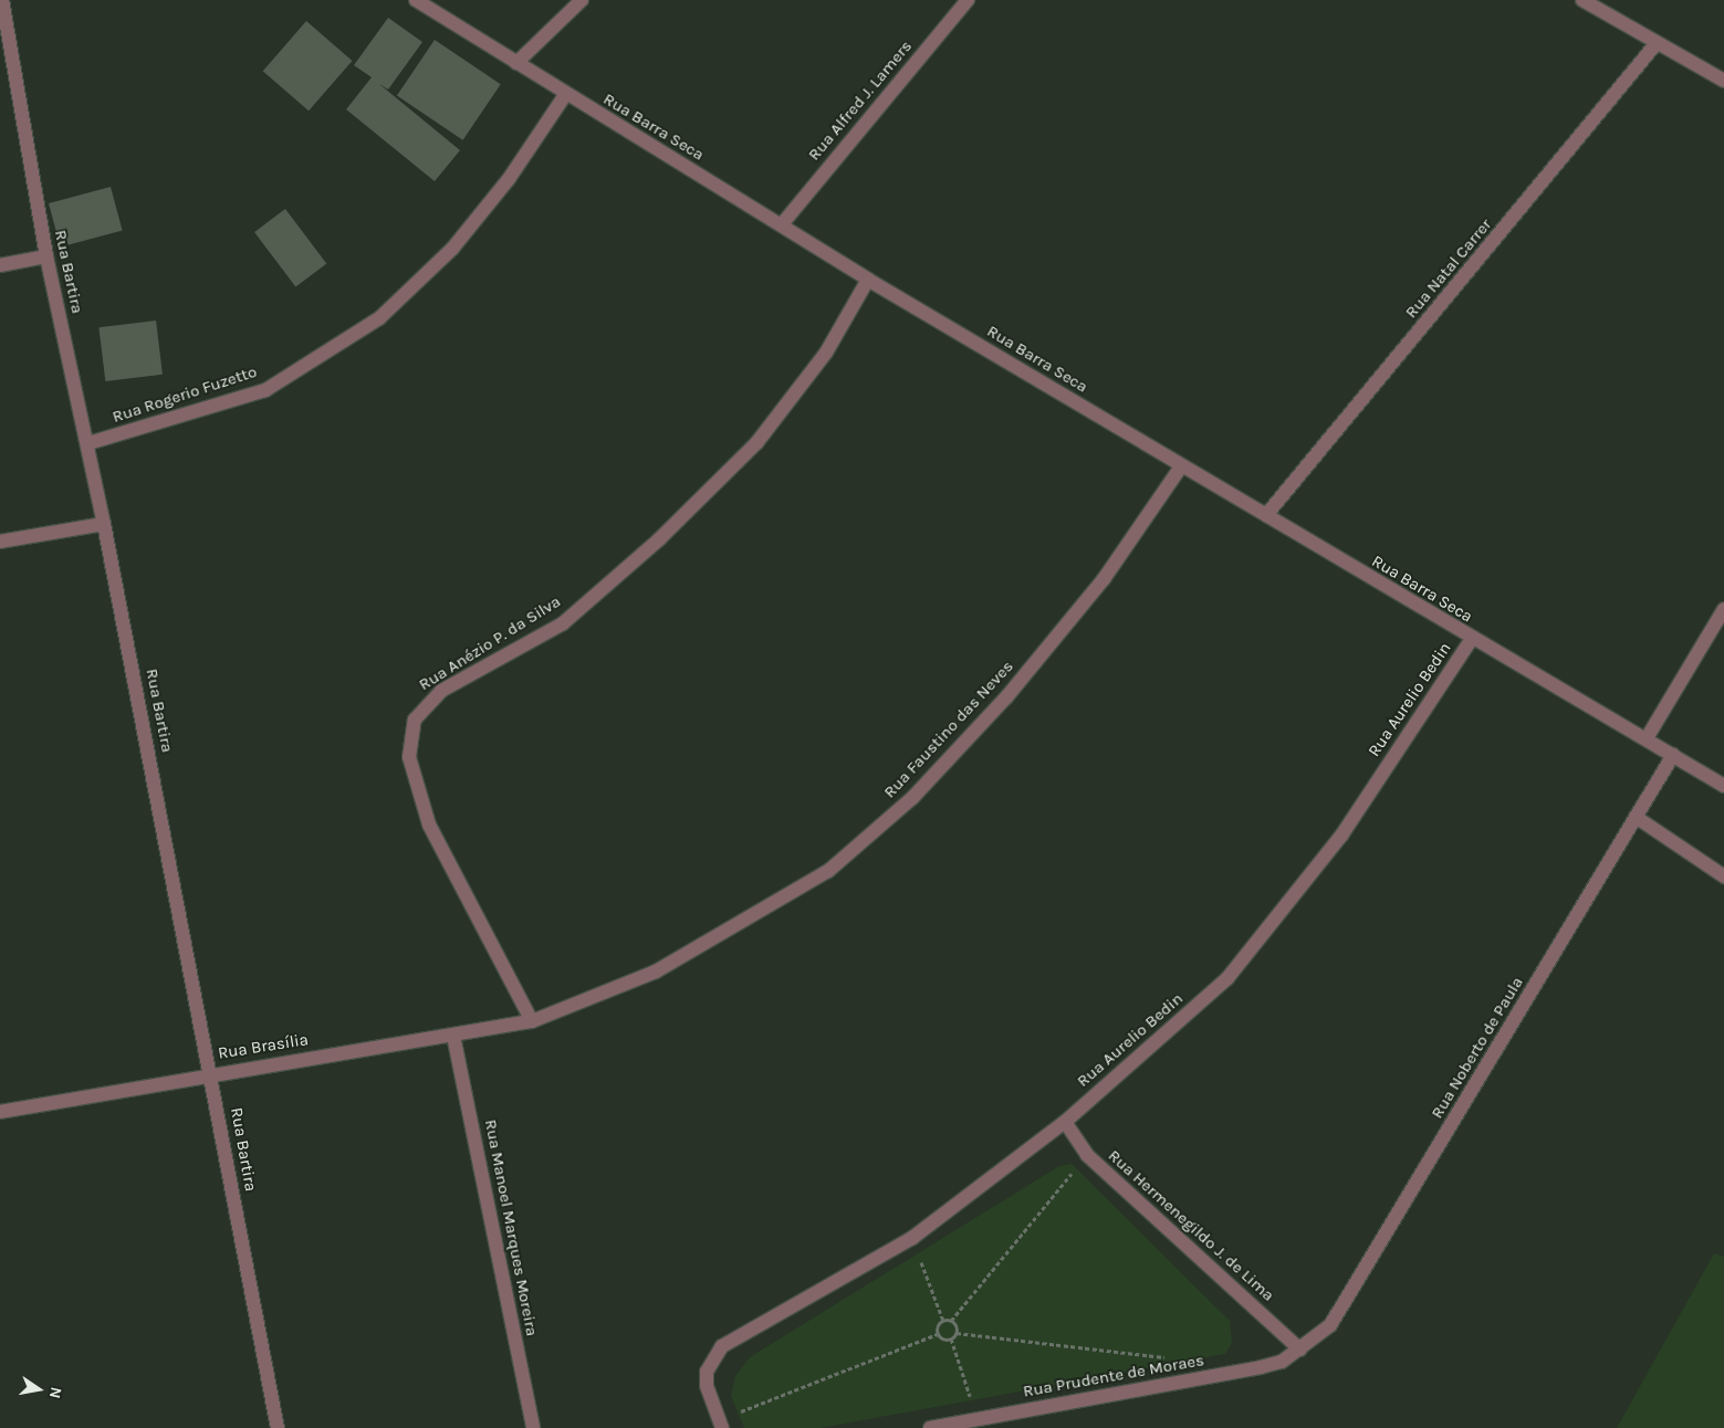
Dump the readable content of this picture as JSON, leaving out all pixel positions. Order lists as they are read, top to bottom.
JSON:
{
  "streets": {
    "street": [
      "Rua Alfred J. Lamers",
      "Rua Barra Seca",
      "Rua Natal Carrer",
      "Rua Bartira",
      "Rua Rogerio Fuzetto",
      "Rua Anézio P. da Silva",
      "Rua Aurelio Bedin",
      "Rua Faustino das Neves",
      "Rua Brasília",
      "Rua Noberto de Paula",
      "Rua Hermenegildo J. de Lima",
      "Rua Manoel Marques Moreira",
      "Rua Prudente de Moraes"
    ]
  },
  "crossings": [
    ["Rua Alfred J. Lamers", "Rua Barra Seca"],
    ["Rua Barra Seca", "Rua Natal Carrer"],
    ["Rua Barra Seca", "Rua Rogerio Fuzetto"],
    ["Rua Barra Seca", "Rua Anézio P. da Silva"],
    ["Rua Barra Seca", "Rua Aurelio Bedin"],
    ["Rua Barra Seca", "Rua Faustino das Neves"],
    ["Rua Barra Seca", "Rua Noberto de Paula"],
    ["Rua Bartira", "Rua Rogerio Fuzetto"],
    ["Rua Bartira", "Rua Brasília"],
    ["Rua Anézio P. da Silva", "Rua Faustino das Neves"],
    ["Rua Anézio P. da Silva", "Rua Brasília"],
    ["Rua Aurelio Bedin", "Rua Hermenegildo J. de Lima"],
    ["Rua Faustino das Neves", "Rua Brasília"],
    ["Rua Brasília", "Rua Manoel Marques Moreira"],
    ["Rua Noberto de Paula", "Rua Hermenegildo J. de Lima"],
    ["Rua Noberto de Paula", "Rua Prudente de Moraes"],
    ["Rua Hermenegildo J. de Lima", "Rua Prudente de Moraes"]
  ],
  "north": "right"
}
